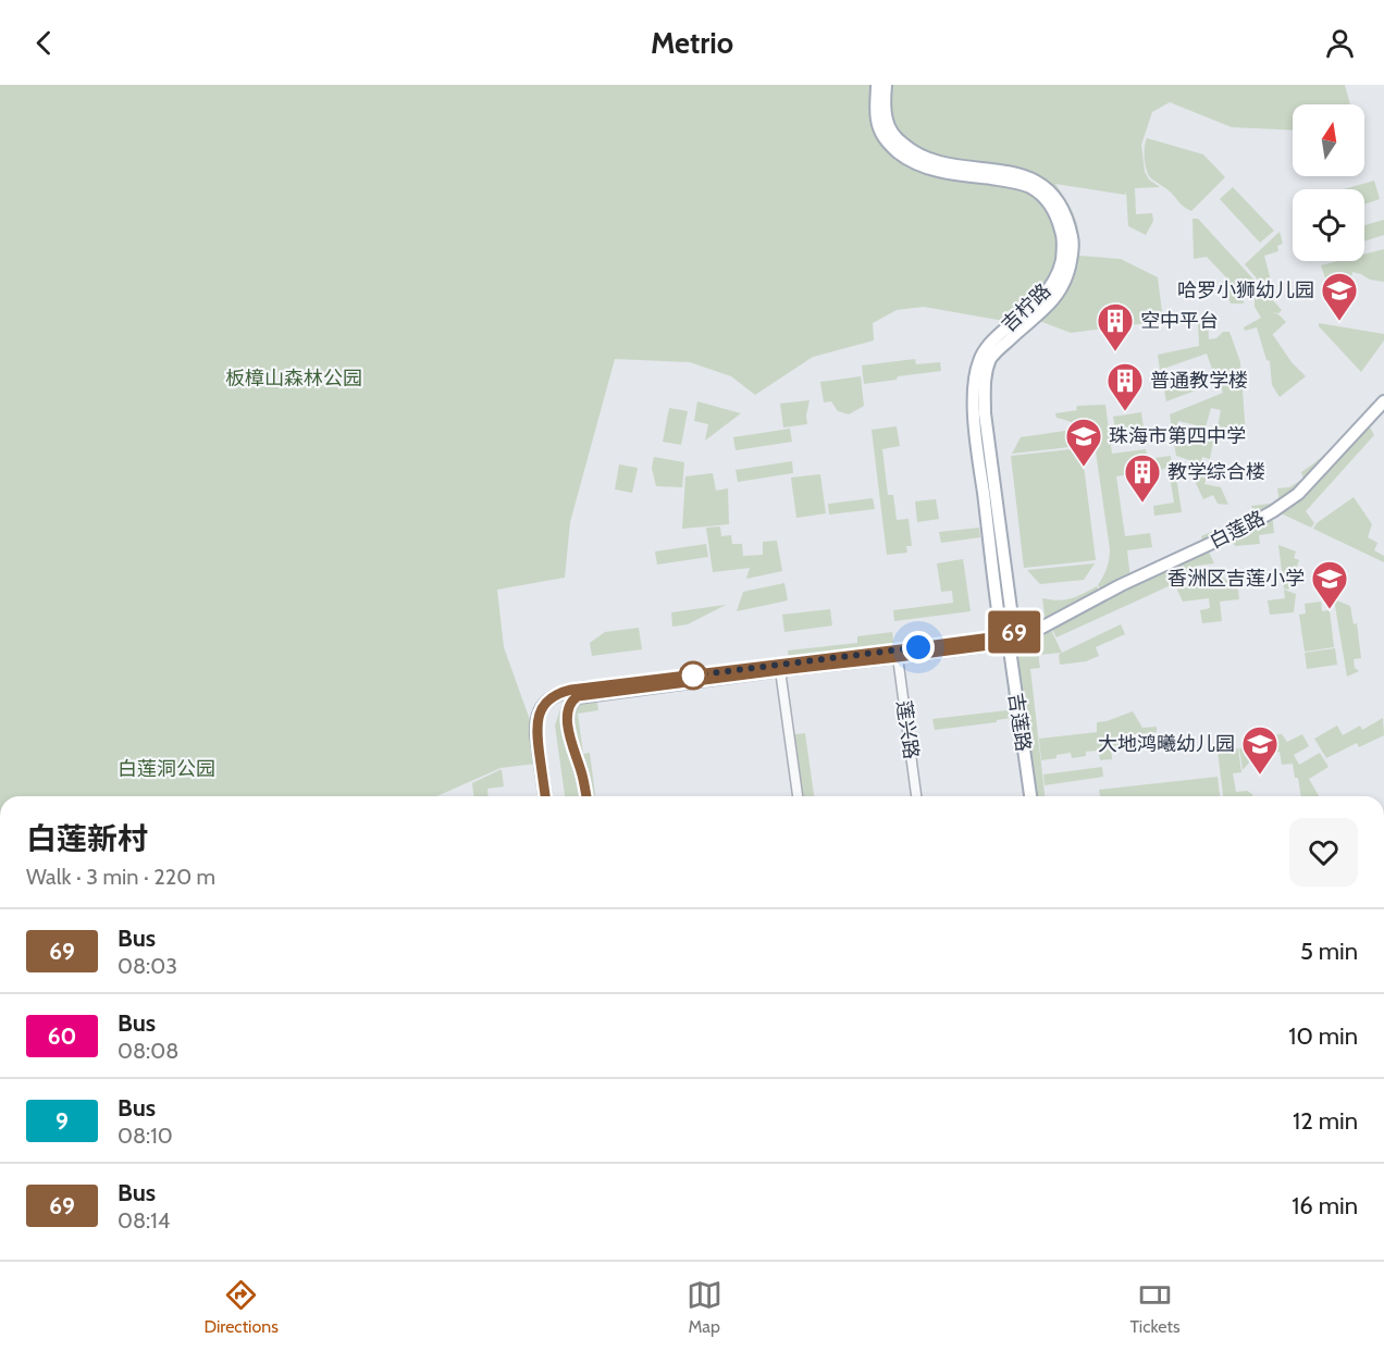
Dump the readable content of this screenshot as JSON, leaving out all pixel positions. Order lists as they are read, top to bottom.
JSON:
{
  "streets": {
    "main road": ["吉柠路", "白莲路", "吉莲路"],
    "street": ["莲兴路"]
  },
  "crossings": [
    ["吉柠路", "白莲路"],
    ["吉柠路", "吉莲路"],
    ["白莲路", "吉莲路"],
    ["白莲路", "莲兴路"]
  ],
  "parks": ["板樟山森林公园", "白莲洞公园"],
  "places": {
    "school or university": [
      "哈罗小狮幼儿园",
      "珠海市第四中学",
      "香洲区吉莲小学",
      "大地鸿曦幼儿园"
    ],
    "building": ["空中平台", "普通教学楼", "教学综合楼"]
  },
  "lines": ["bus line 69"],
  "north": "top",
  "page": {
    "header": "Metrio",
    "on_map": "69",
    "heading": ["白莲新村", "Walk · 3 min · 220 m"],
    "list": [
      {
        "mark": "69",
        "name": "Bus",
        "note": "08:03",
        "value": "5 min"
      },
      {
        "mark": "60",
        "name": "Bus",
        "note": "08:08",
        "value": "10 min"
      },
      {
        "mark": "9",
        "name": "Bus",
        "note": "08:10",
        "value": "12 min"
      },
      {
        "mark": "69",
        "name": "Bus",
        "note": "08:14",
        "value": "16 min"
      }
    ],
    "tabs": ["Directions", "Map", "Tickets"]
  }
}
